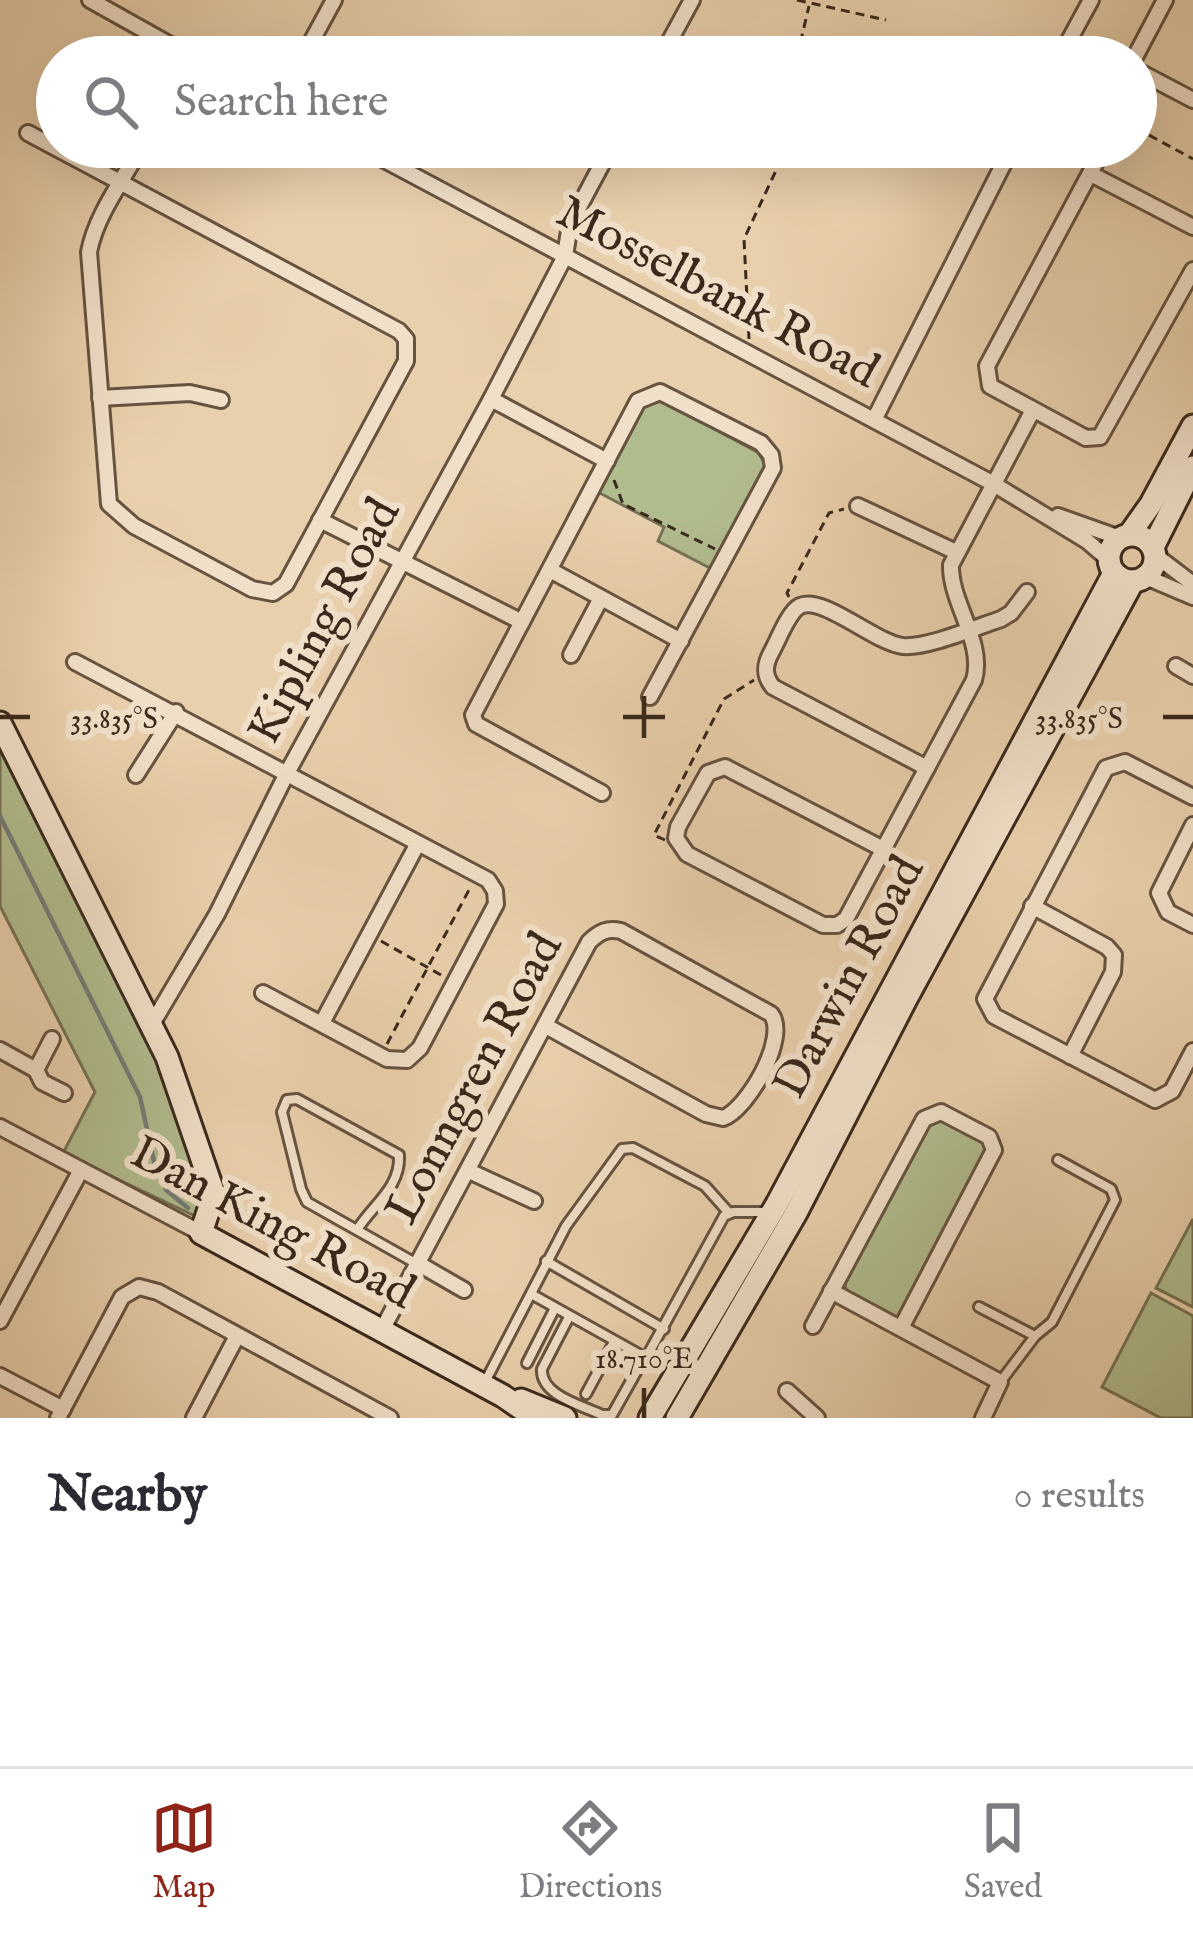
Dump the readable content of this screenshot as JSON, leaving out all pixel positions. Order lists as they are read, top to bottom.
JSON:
{
  "streets": {
    "street": [
      "Mosselbank Road",
      "Kipling Road",
      "Darwin Road",
      "Lonngren Road",
      "Dan King Road"
    ]
  },
  "crossings": [
    ["Mosselbank Road", "Kipling Road"],
    ["Mosselbank Road", "Darwin Road"],
    ["Lonngren Road", "Dan King Road"]
  ],
  "page": {
    "search": "Search here",
    "heading": ["Nearby", "0 results"],
    "nav": ["Map", "Directions", "Saved"]
  },
  "coordinates": ["33.835°S", "18.710°E"]
}
